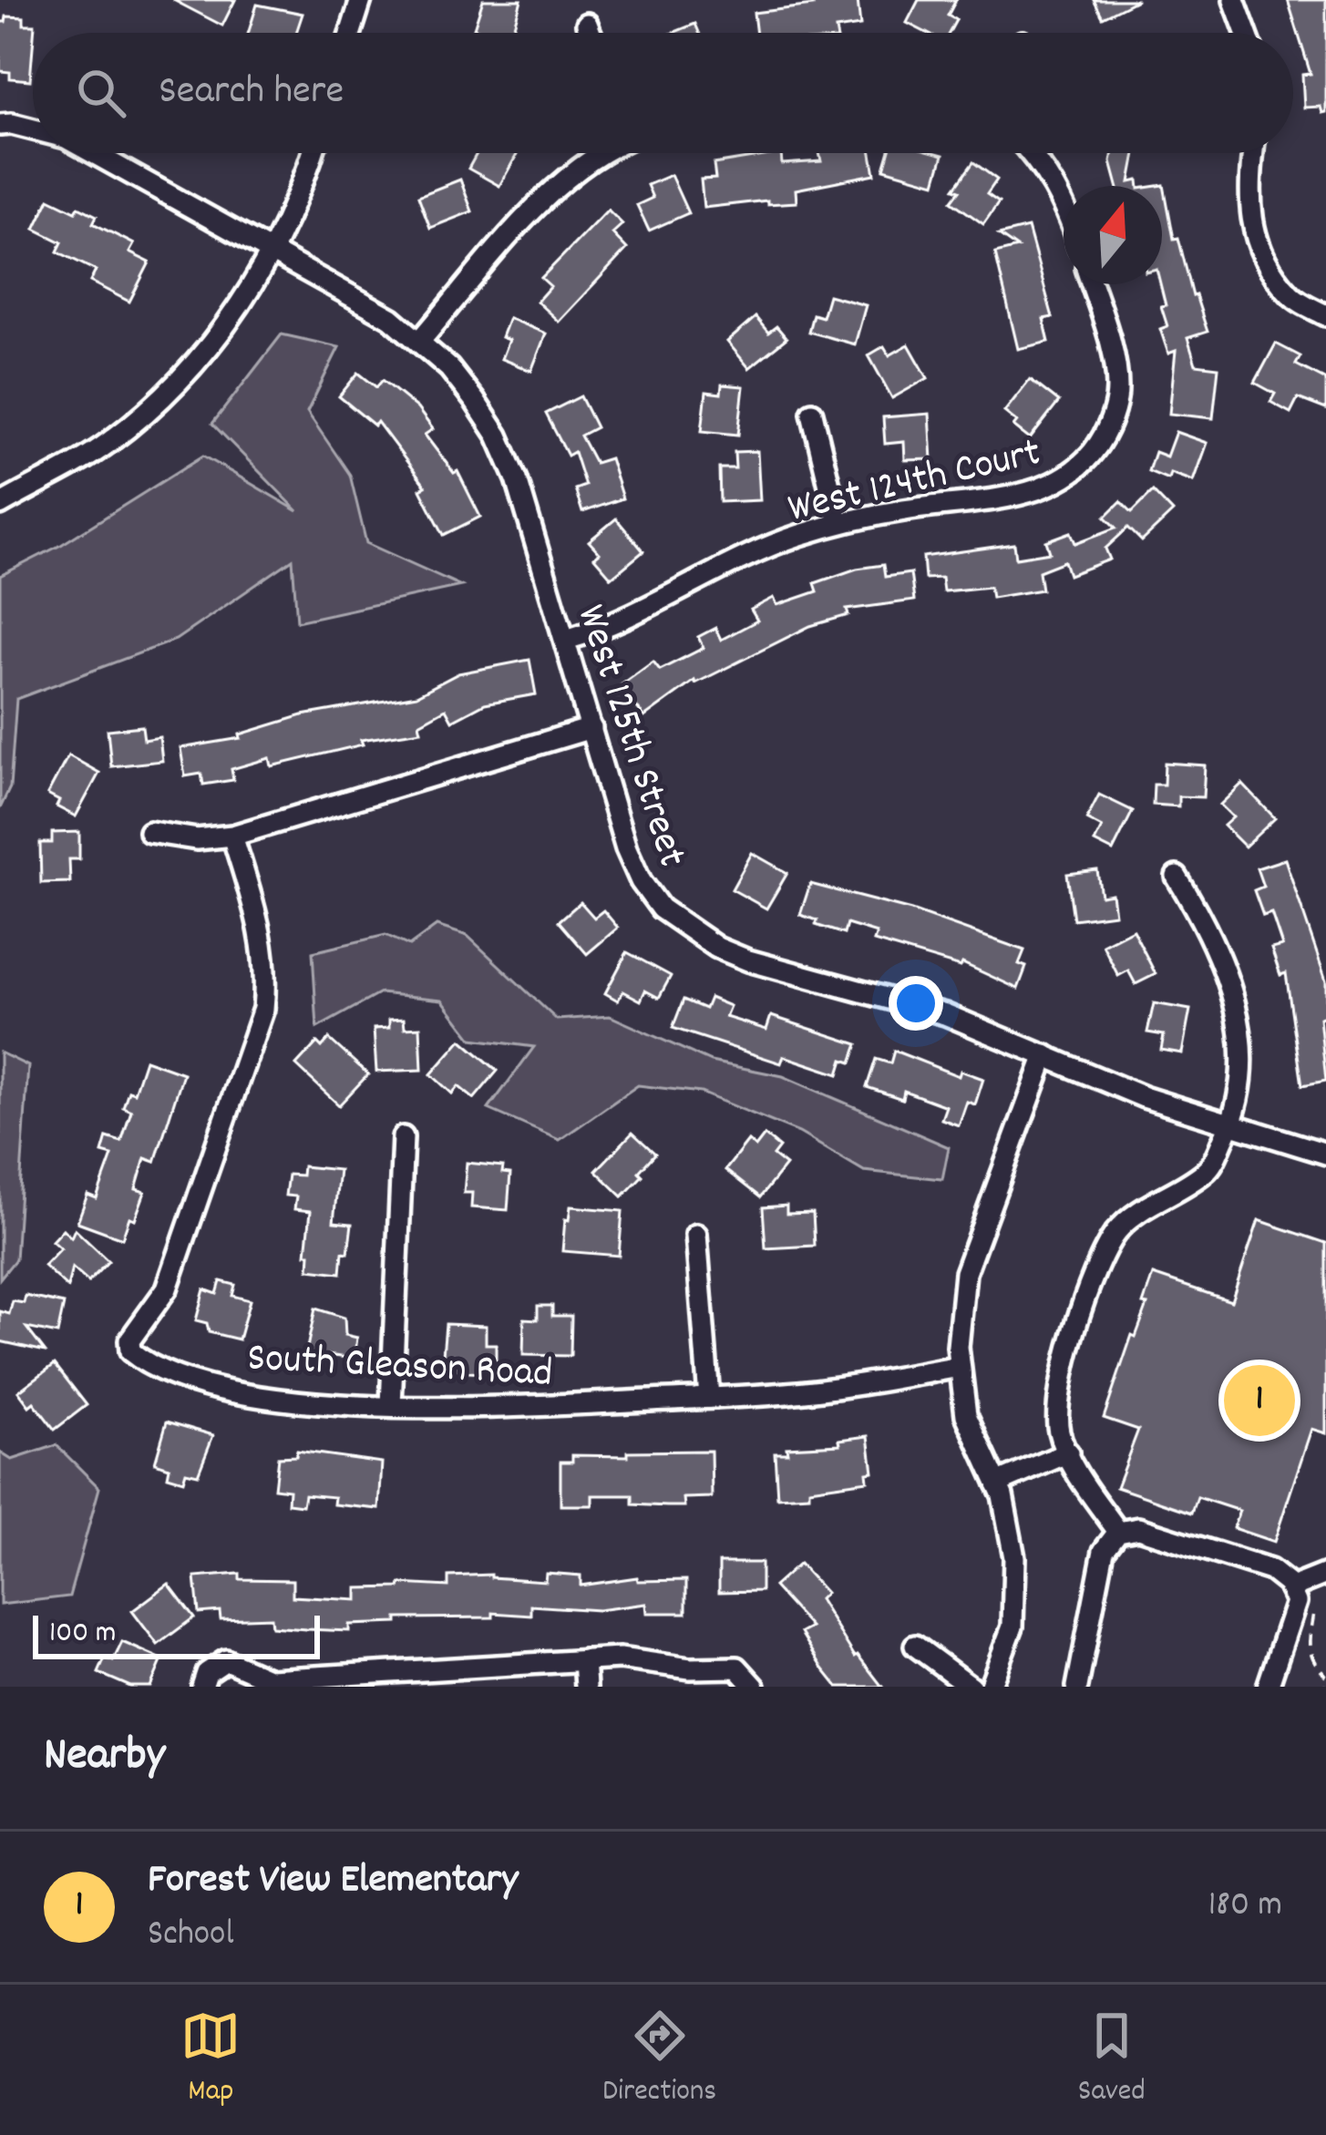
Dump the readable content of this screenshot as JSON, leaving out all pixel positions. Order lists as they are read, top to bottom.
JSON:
{
  "streets": {
    "street": ["West 124th Court", "West 125th Street", "South Gleason Road"]
  },
  "crossings": [
    ["West 124th Court", "West 125th Street"]
  ],
  "scale_bar": "100 m",
  "north": "top",
  "page": {
    "search": "Search here",
    "pins": "1",
    "scale": "100 m",
    "heading": "Nearby",
    "list": [
      {
        "mark": "1",
        "name": "Forest View Elementary",
        "note": "School",
        "value": "180 m"
      }
    ],
    "nav": ["Map", "Directions", "Saved"]
  }
}
